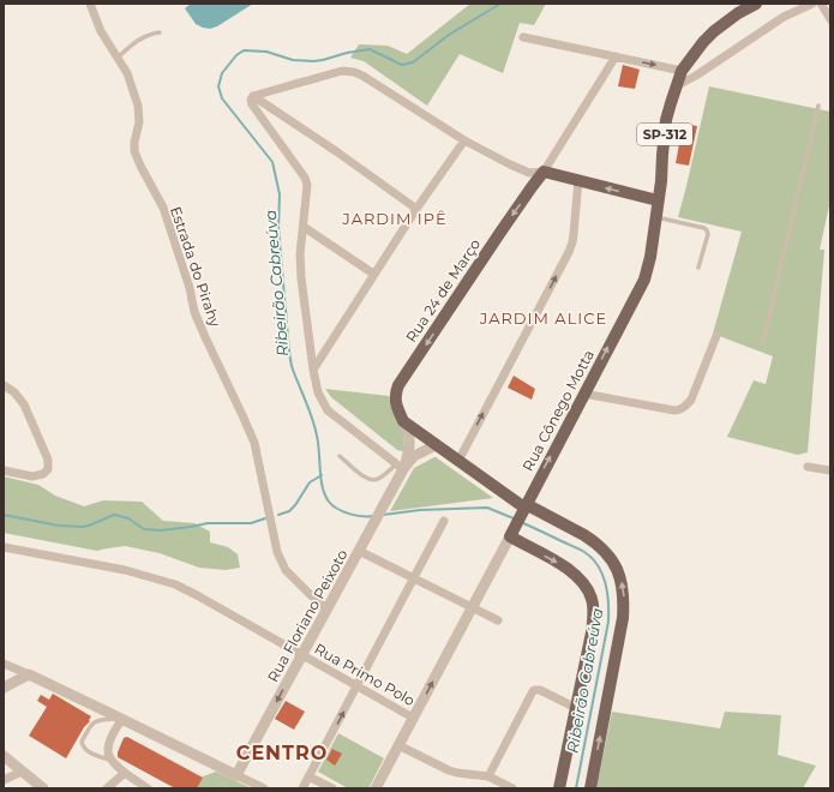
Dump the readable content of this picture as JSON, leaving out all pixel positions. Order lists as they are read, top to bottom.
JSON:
{
  "streets": {
    "main road": ["SP-312", "Rua 24 de Março", "Rua Cônego Motta"],
    "street": ["Estrada do Pirahy", "Rua Floriano Peixoto", "Rua Primo Polo"]
  },
  "crossings": [
    ["Estrada do Pirahy", "Rua Floriano Peixoto"],
    ["Rua 24 de Março", "Rua Cônego Motta"],
    ["Rua Cônego Motta", "Rua Primo Polo"],
    ["Rua Floriano Peixoto", "Rua Primo Polo"]
  ],
  "one_way": ["Rua Cônego Motta"],
  "districts": ["JARDIM IPÊ", "JARDIM ALICE", "CENTRO"],
  "water": ["Ribeirão Cabreúva"]
}
